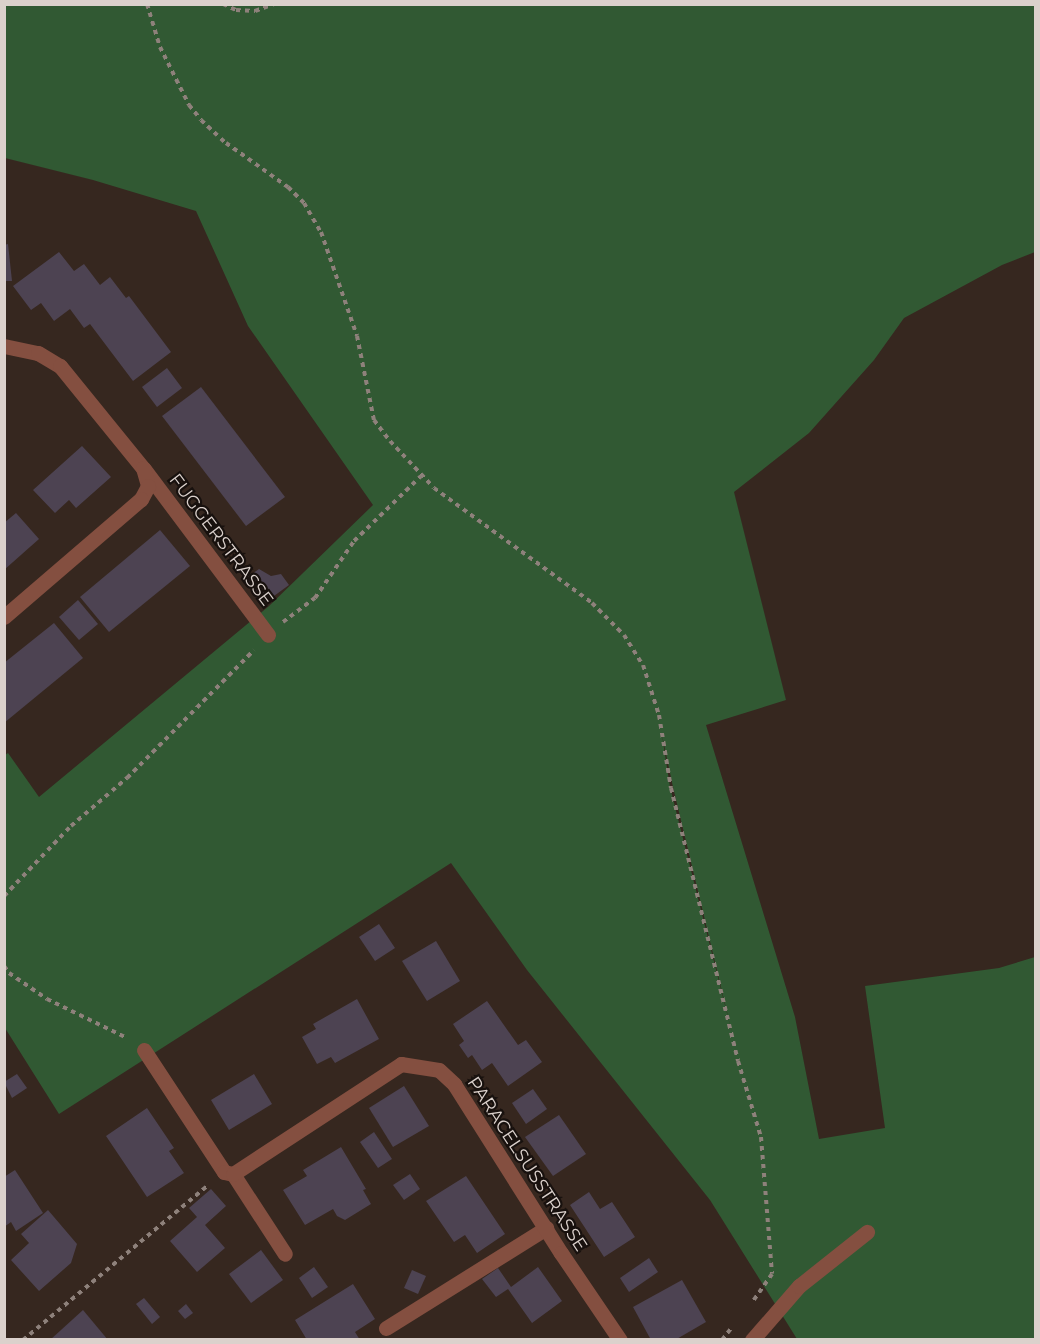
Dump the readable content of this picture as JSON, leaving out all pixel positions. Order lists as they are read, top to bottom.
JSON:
{
  "streets": {
    "street": ["FUGGERSTRASSE", "PARACELSUSSTRASSE"]
  }
}
